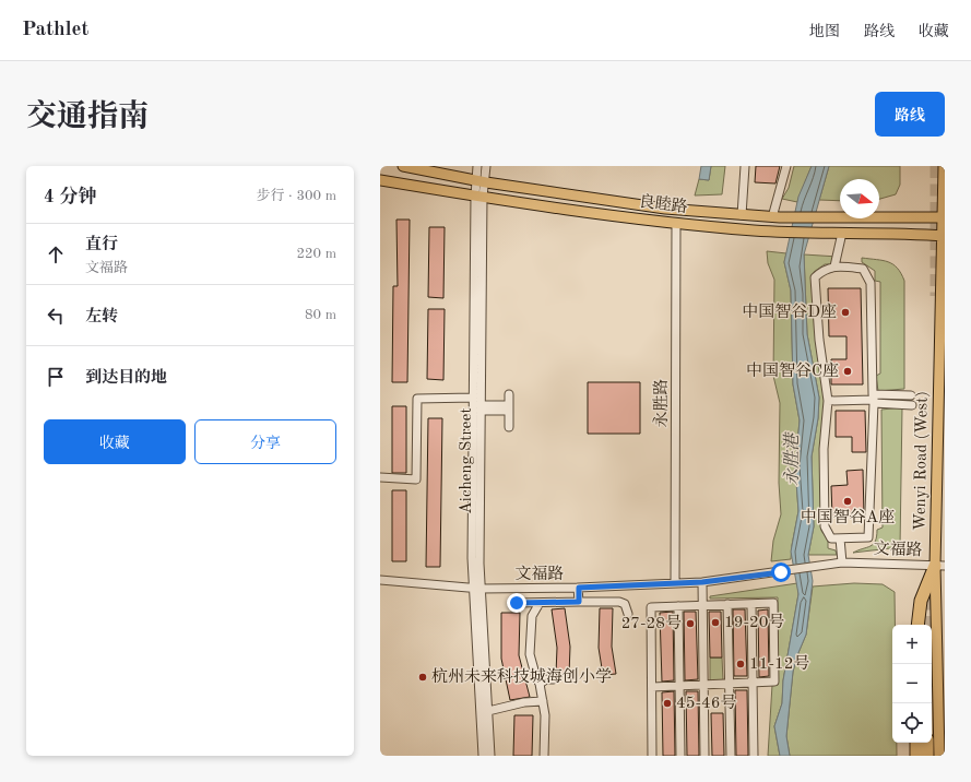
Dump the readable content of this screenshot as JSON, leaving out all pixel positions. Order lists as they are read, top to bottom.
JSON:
{
  "streets": {
    "main road": ["良睦路", "Wenyi Road (West)"],
    "street": ["永胜路", "Aicheng Street", "文福路"]
  },
  "crossings": [
    ["良睦路", "永胜路"],
    ["良睦路", "Aicheng Street"],
    ["良睦路", "Wenyi Road (West)"],
    ["永胜路", "文福路"],
    ["Aicheng Street", "文福路"],
    ["Wenyi Road (West)", "文福路"]
  ],
  "water": ["永胜港"],
  "places": [
    "中国智谷D座",
    "中国智谷C座",
    "中国智谷A座",
    "19-20号",
    "27-28号",
    "11-12号",
    "杭州未来科技城海创小学",
    "45-46号"
  ],
  "north": "right",
  "page": {
    "header": "Pathlet",
    "nav": ["地图", "路线", "收藏"],
    "title": "交通指南",
    "buttons": [
      "路线",
      ["收藏", "分享"]
    ],
    "heading": ["4 分钟", "步行 · 300 m"],
    "list": [
      ["直行", "文福路", "220 m"],
      ["左转", "80 m"],
      "到达目的地"
    ],
    "map_buttons": ["+", "−"]
  }
}
